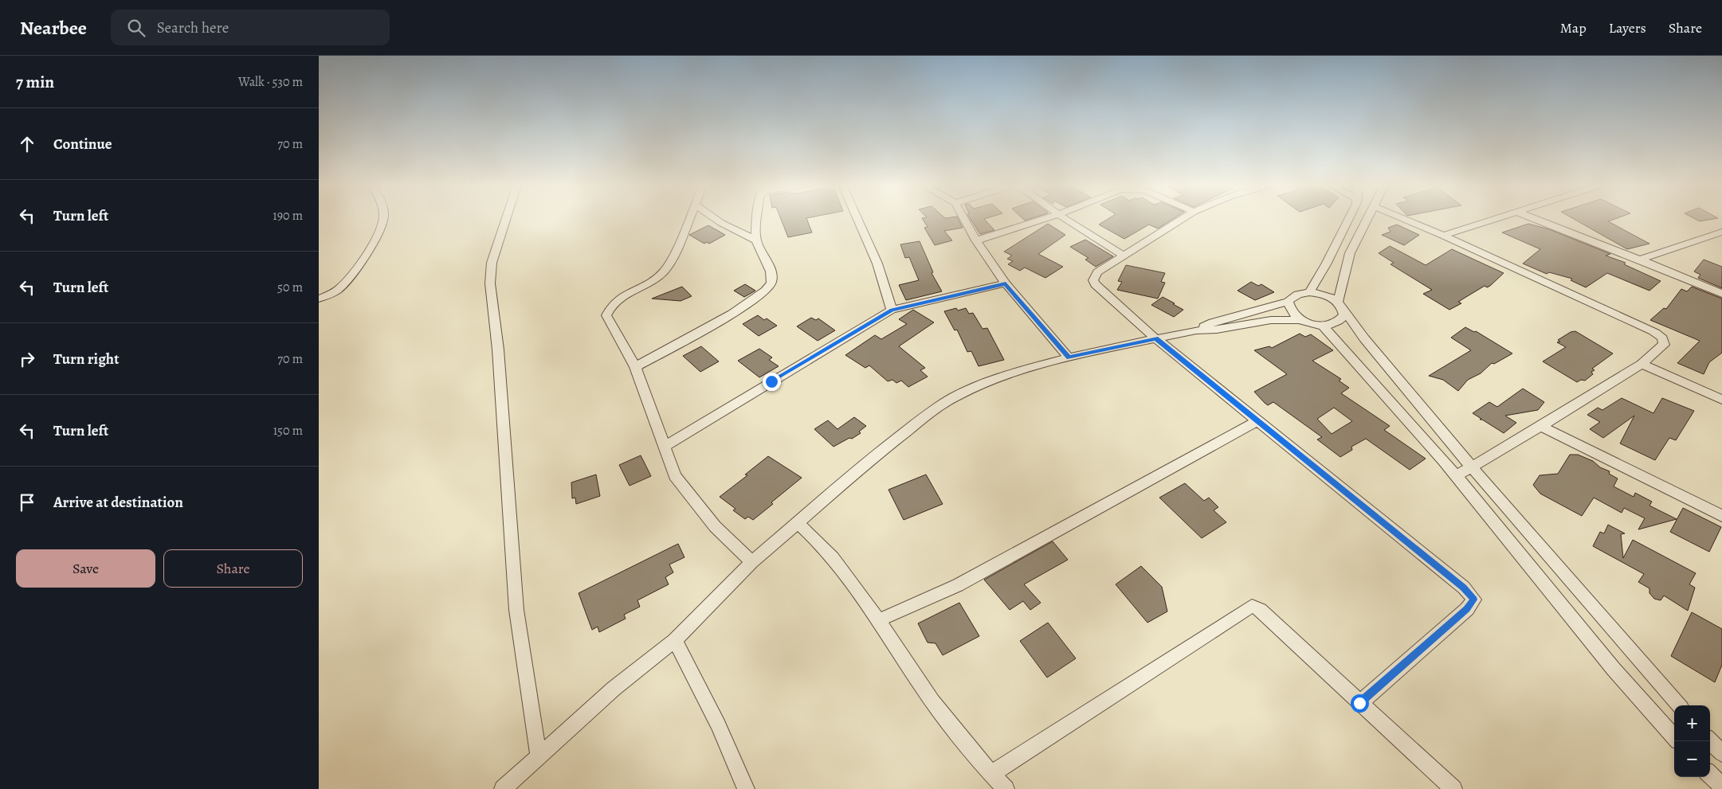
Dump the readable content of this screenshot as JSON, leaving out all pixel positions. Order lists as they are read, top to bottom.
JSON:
{
  "page": {
    "header": "Nearbee",
    "search": "Search here",
    "nav": ["Map", "Layers", "Share"],
    "heading": ["7 min", "Walk · 530 m"],
    "list": [
      ["Continue", "70 m"],
      ["Turn left", "190 m"],
      ["Turn left", "50 m"],
      ["Turn right", "70 m"],
      ["Turn left", "150 m"],
      "Arrive at destination"
    ],
    "buttons": ["Save", "Share"],
    "map_buttons": ["+", "−"]
  }
}
